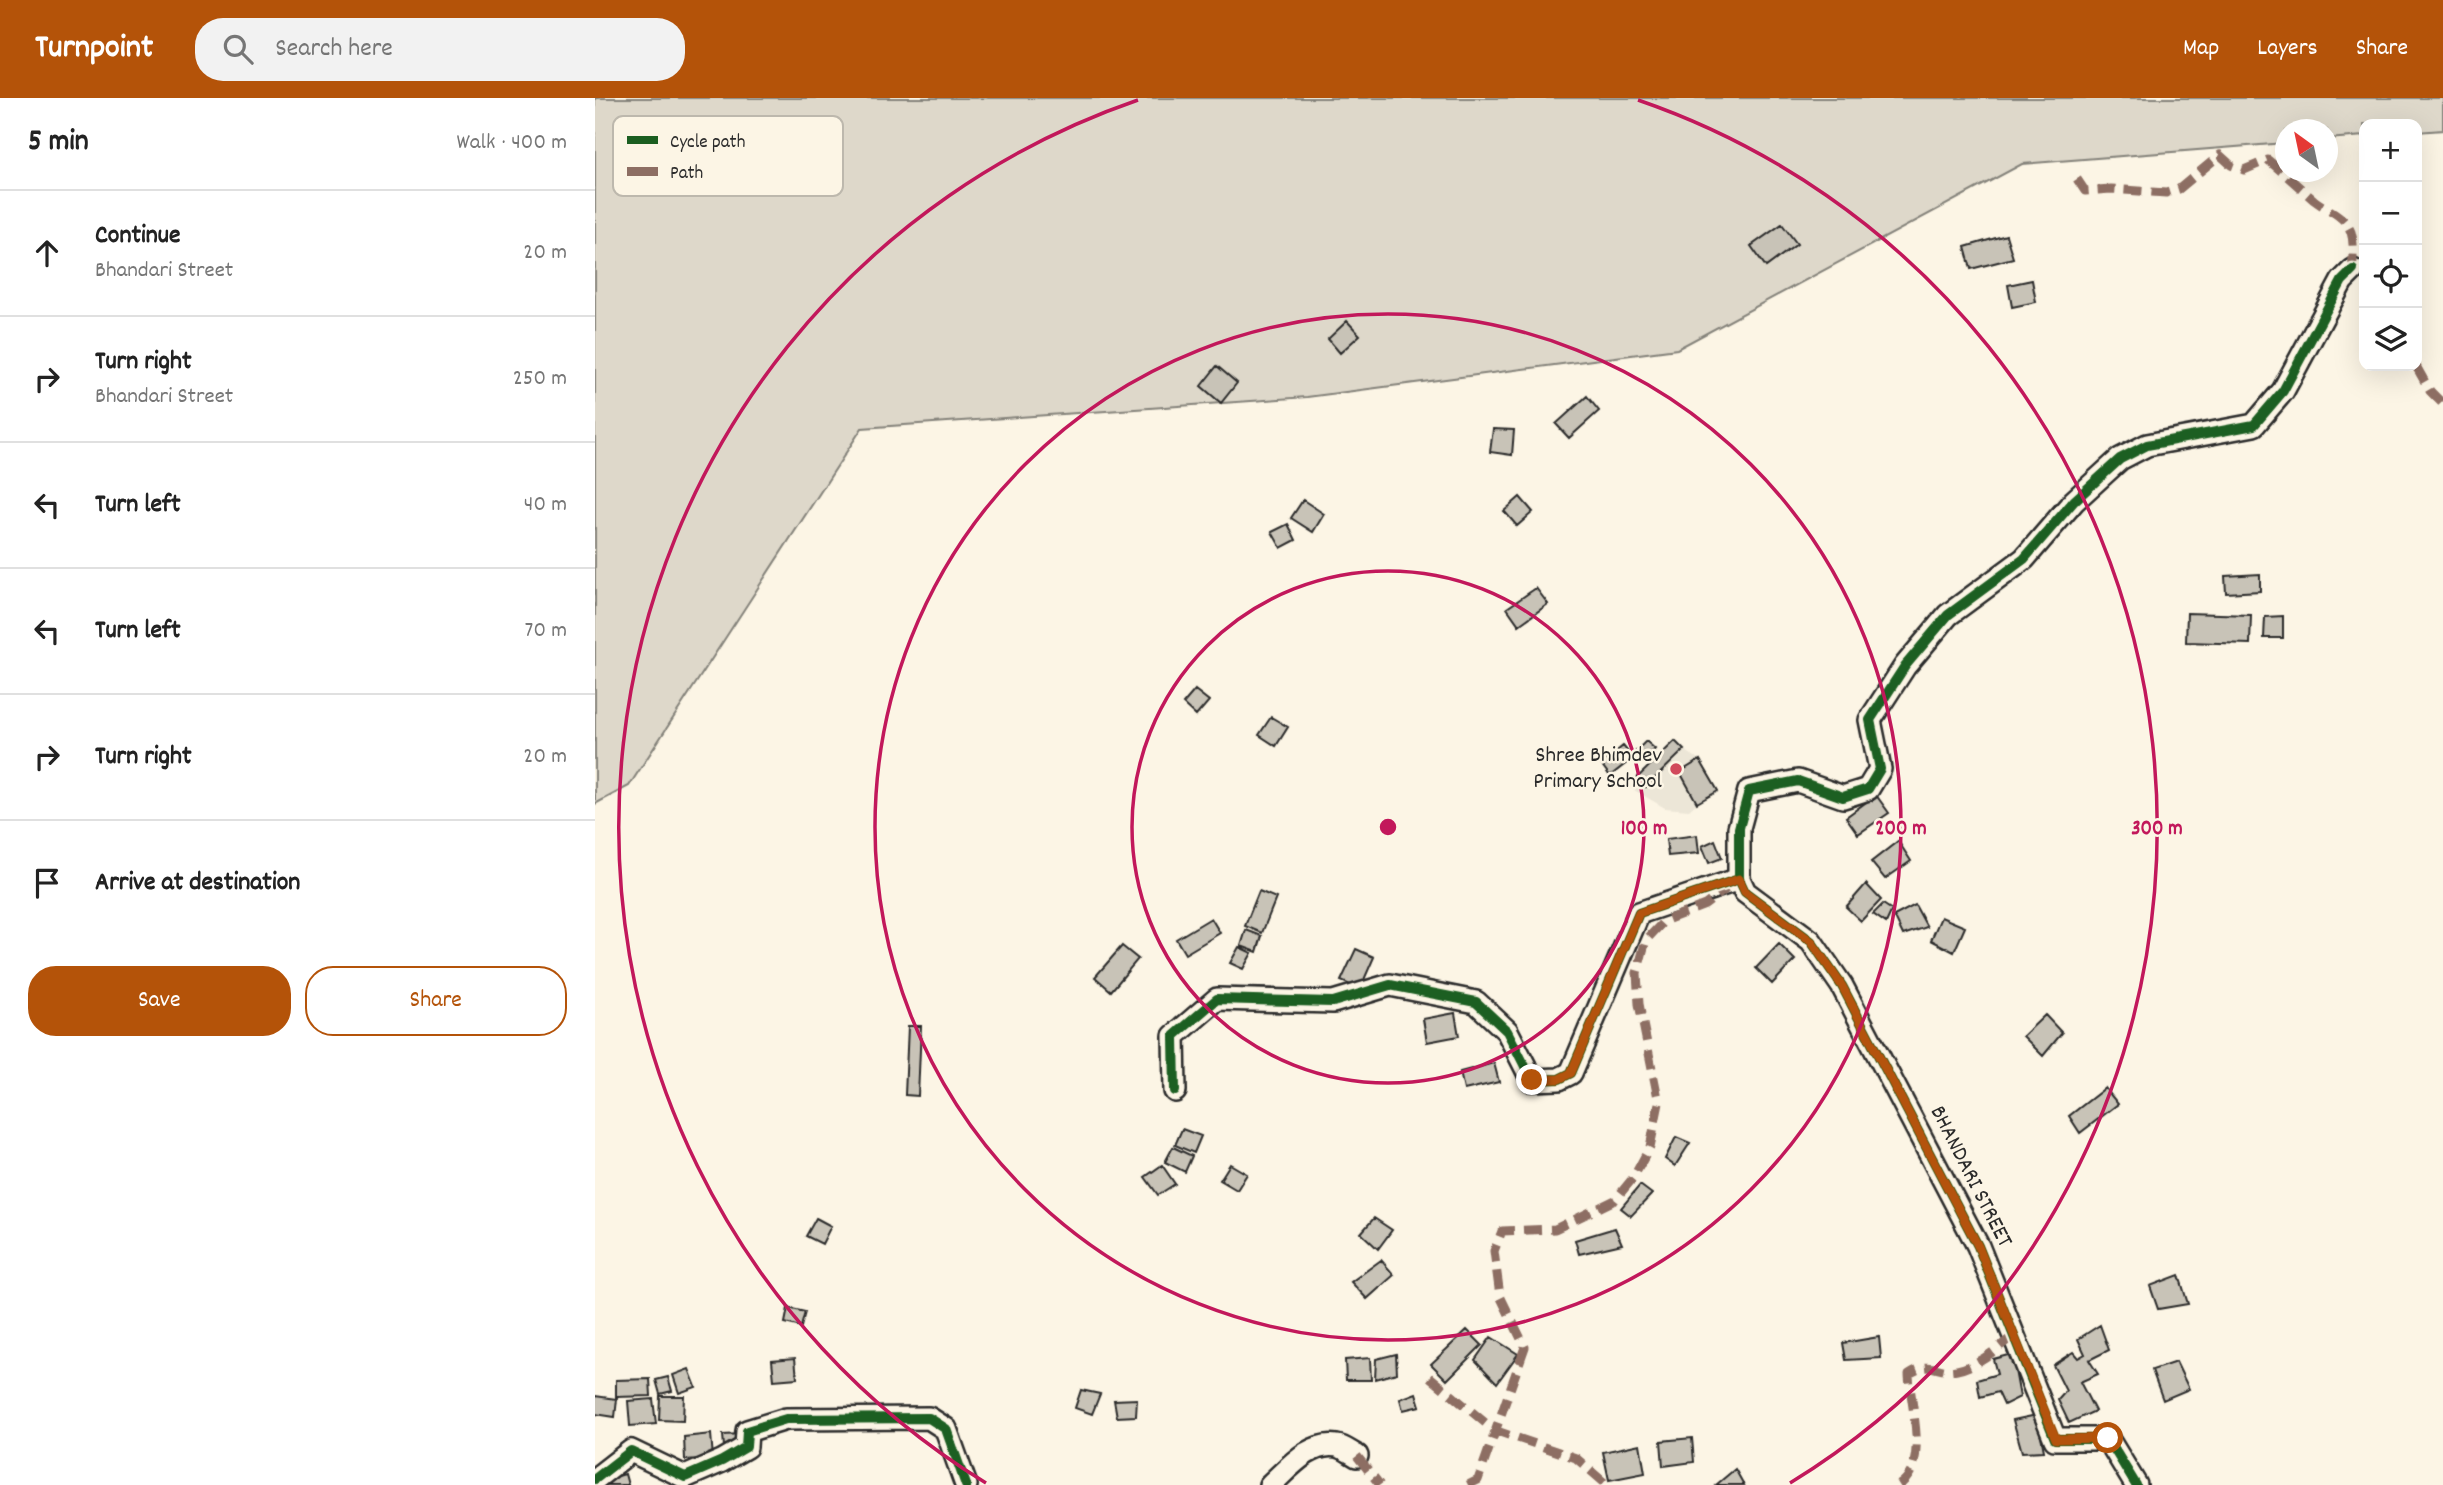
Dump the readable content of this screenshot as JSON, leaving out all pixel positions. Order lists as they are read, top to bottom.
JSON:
{
  "streets": {
    "street": ["BHANDARI STREET"]
  },
  "places": ["Shree Bhimdev Primary School"],
  "legend": ["Cycle path", "Path"],
  "north": "top left",
  "page": {
    "header": "Turnpoint",
    "search": "Search here",
    "nav": ["Map", "Layers", "Share"],
    "heading": ["5 min", "Walk · 400 m"],
    "map_buttons": ["+", "−"],
    "list": [
      ["Continue", "Bhandari Street", "20 m"],
      ["Turn right", "Bhandari Street", "250 m"],
      ["Turn left", "40 m"],
      ["Turn left", "70 m"],
      ["Turn right", "20 m"],
      "Arrive at destination"
    ],
    "buttons": ["Save", "Share"]
  },
  "rings": ["100 m", "200 m", "300 m"]
}
